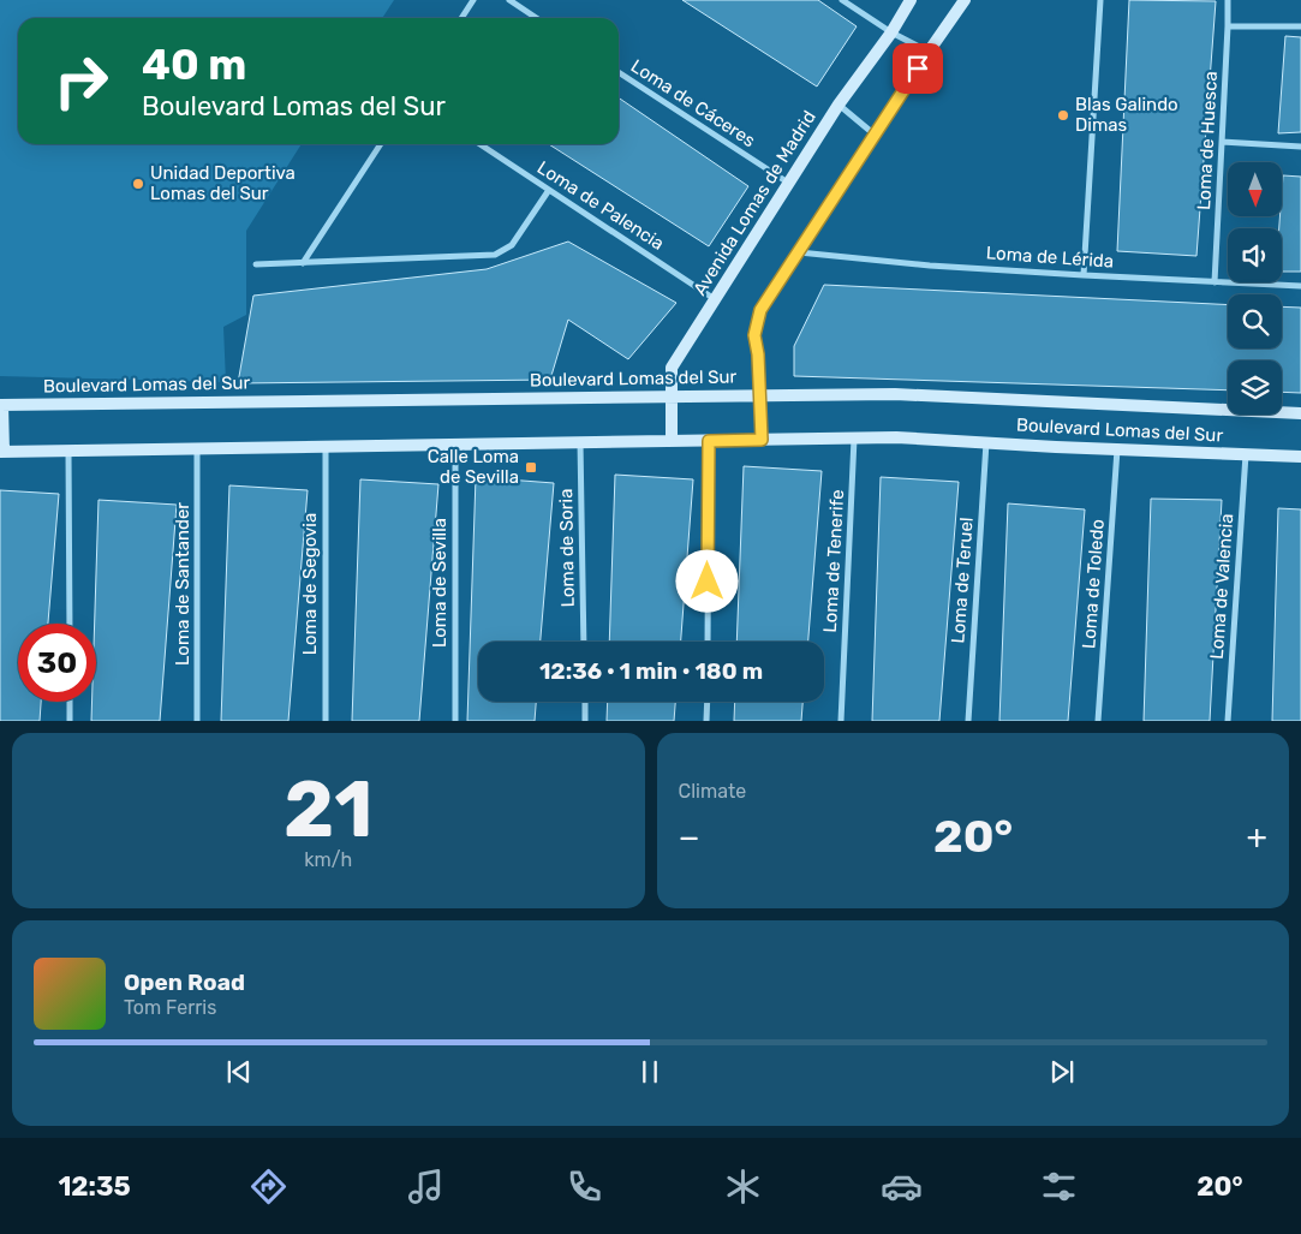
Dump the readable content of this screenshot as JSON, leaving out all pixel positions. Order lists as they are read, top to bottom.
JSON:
{
  "streets": {
    "street": [
      "Loma de Cáceres",
      "Loma de Huesca",
      "Avenida Lomas de Madrid",
      "Loma de Palencia",
      "Loma de Lérida",
      "Boulevard Lomas del Sur",
      "Loma de Soria",
      "Loma de Tenerife",
      "Loma de Teruel",
      "Loma de Sevilla",
      "Loma de Santander",
      "Loma de Segovia",
      "Loma de Toledo",
      "Loma de Valencia"
    ]
  },
  "crossings": [
    ["Loma de Cáceres", "Avenida Lomas de Madrid"],
    ["Loma de Huesca", "Loma de Lérida"],
    ["Avenida Lomas de Madrid", "Loma de Palencia"],
    ["Avenida Lomas de Madrid", "Boulevard Lomas del Sur"],
    ["Boulevard Lomas del Sur", "Loma de Soria"],
    ["Boulevard Lomas del Sur", "Loma de Tenerife"],
    ["Boulevard Lomas del Sur", "Loma de Teruel"],
    ["Boulevard Lomas del Sur", "Loma de Sevilla"],
    ["Boulevard Lomas del Sur", "Loma de Santander"],
    ["Boulevard Lomas del Sur", "Loma de Segovia"],
    ["Boulevard Lomas del Sur", "Loma de Toledo"],
    ["Boulevard Lomas del Sur", "Loma de Valencia"]
  ],
  "places": {
    "other": ["Blas Galindo Dimas", "Unidad Deportiva Lomas del Sur"],
    "transit": ["Calle Loma de Sevilla"]
  },
  "north": "bottom",
  "page": {
    "turn": ["40 m", "Boulevard Lomas del Sur"],
    "limit": "30",
    "trip": "12:36 · 1 min · 180 m",
    "tile": [
      ["21", "km/h"],
      "Climate"
    ],
    "heat": ["−", "20°", "+"],
    "song": ["Open Road", "Tom Ferris"],
    "tabs": ["12:35", "20°"]
  }
}
